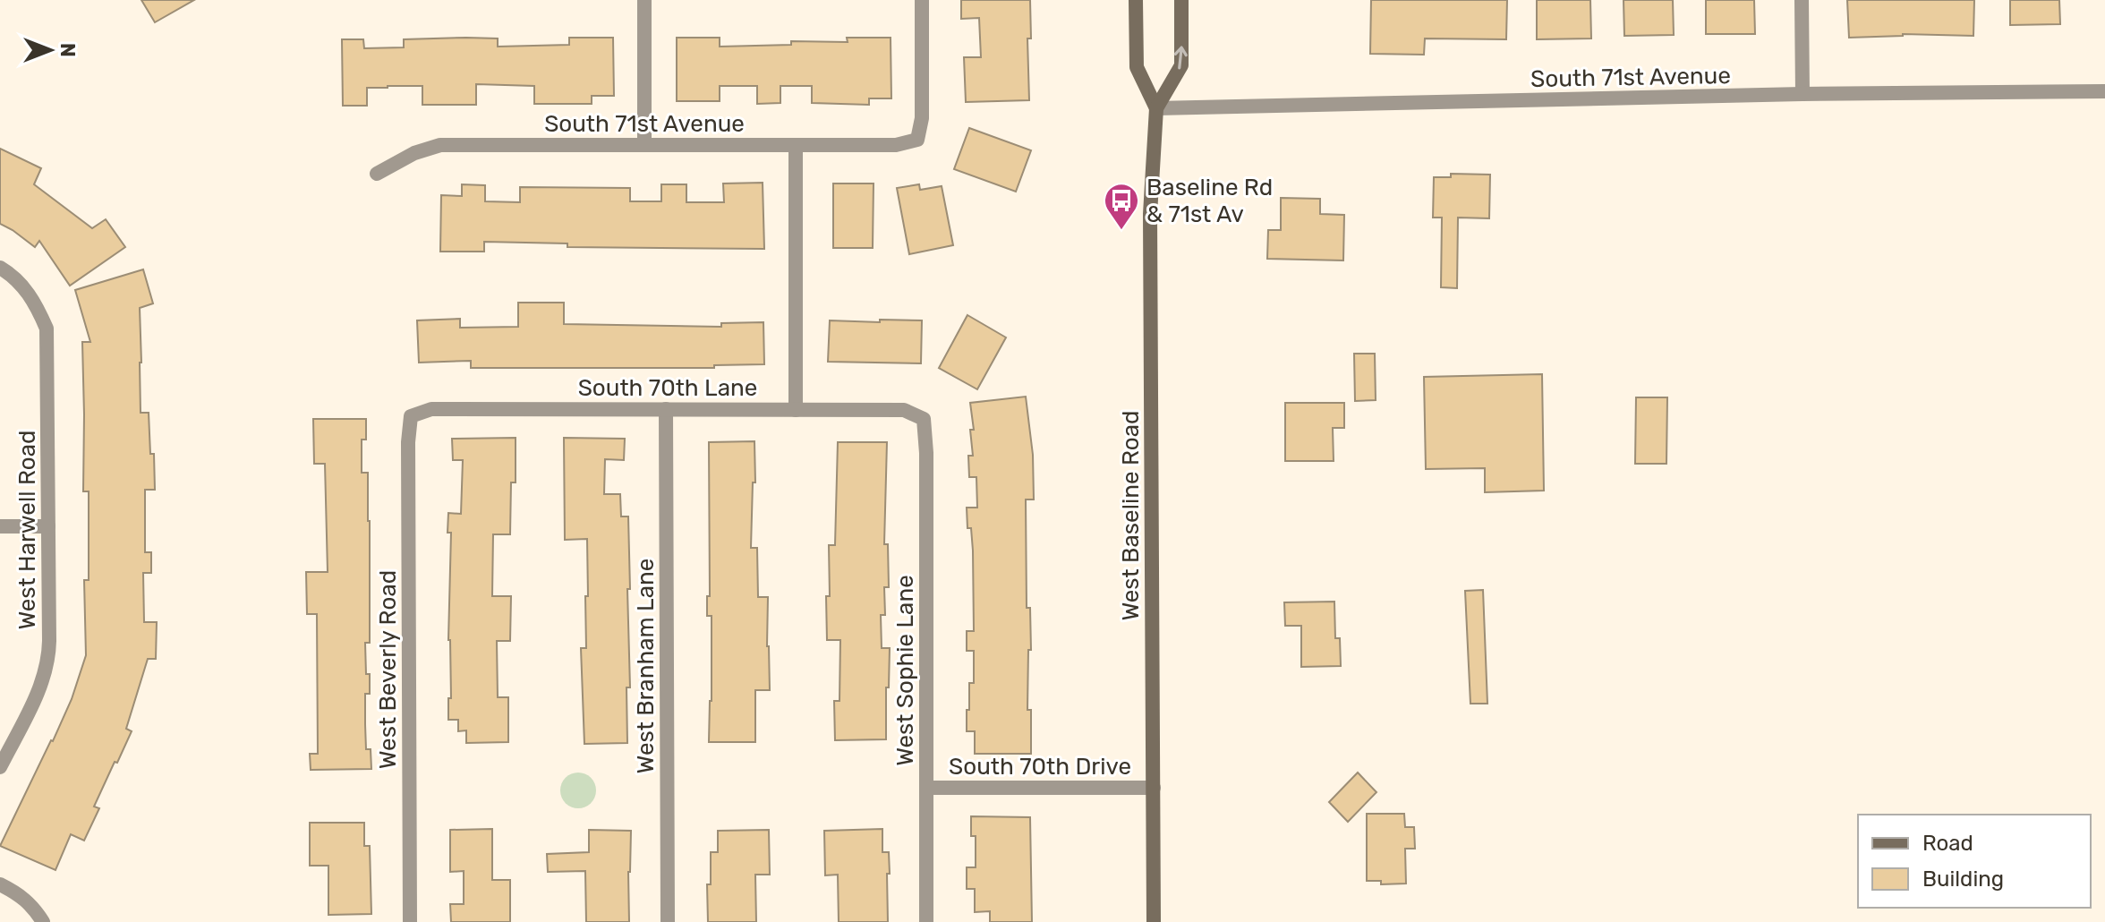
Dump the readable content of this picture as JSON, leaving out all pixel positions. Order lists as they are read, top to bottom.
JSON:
{
  "streets": {
    "main road": ["West Baseline Road"],
    "street": [
      "South 71st Avenue",
      "South 70th Lane",
      "West Harwell Road",
      "West Branham Lane",
      "West Beverly Road",
      "West Sophie Lane",
      "South 70th Drive"
    ]
  },
  "crossings": [
    ["South 71st Avenue", "West Baseline Road"],
    ["South 70th Lane", "West Branham Lane"],
    ["South 70th Lane", "West Beverly Road"],
    ["South 70th Lane", "West Sophie Lane"],
    ["West Baseline Road", "South 70th Drive"],
    ["West Sophie Lane", "South 70th Drive"]
  ],
  "places": {
    "bus stop": ["Baseline Rd & 71st Av"]
  },
  "legend": ["Road", "Building"],
  "north": "right"
}
